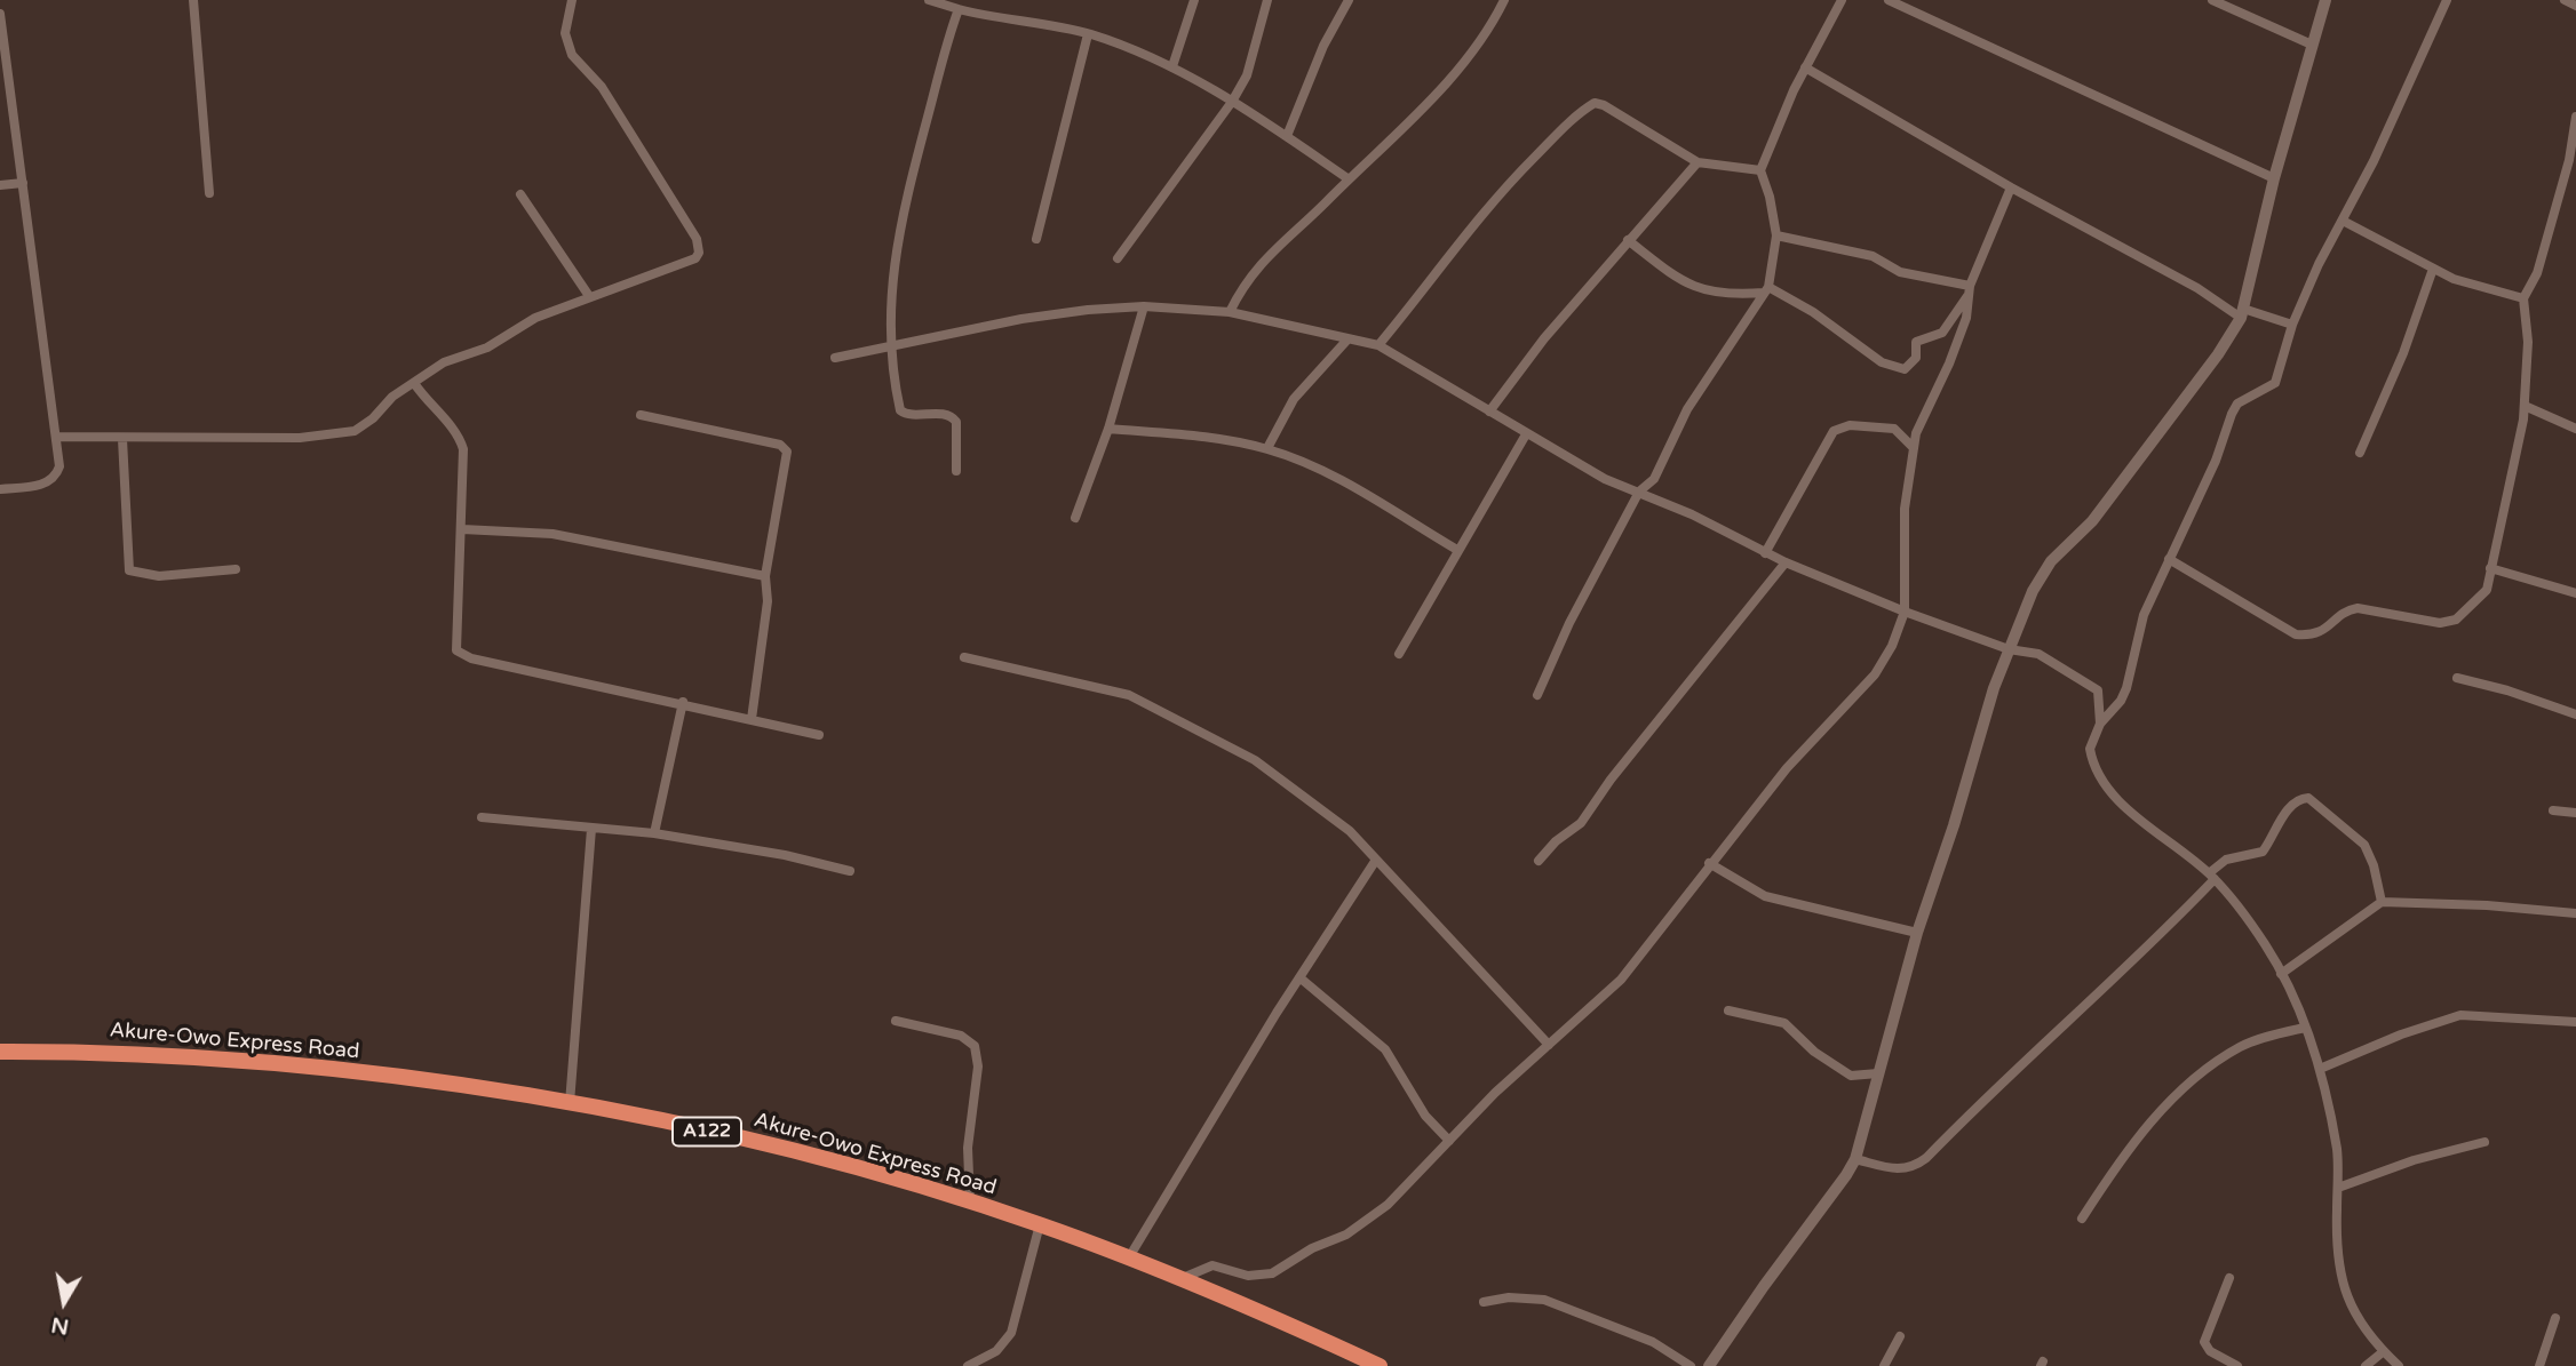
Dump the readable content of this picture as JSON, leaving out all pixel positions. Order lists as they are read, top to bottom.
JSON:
{
  "streets": {
    "highway": ["Akure-Owo Express Road", "A122"]
  },
  "north": "bottom"
}
